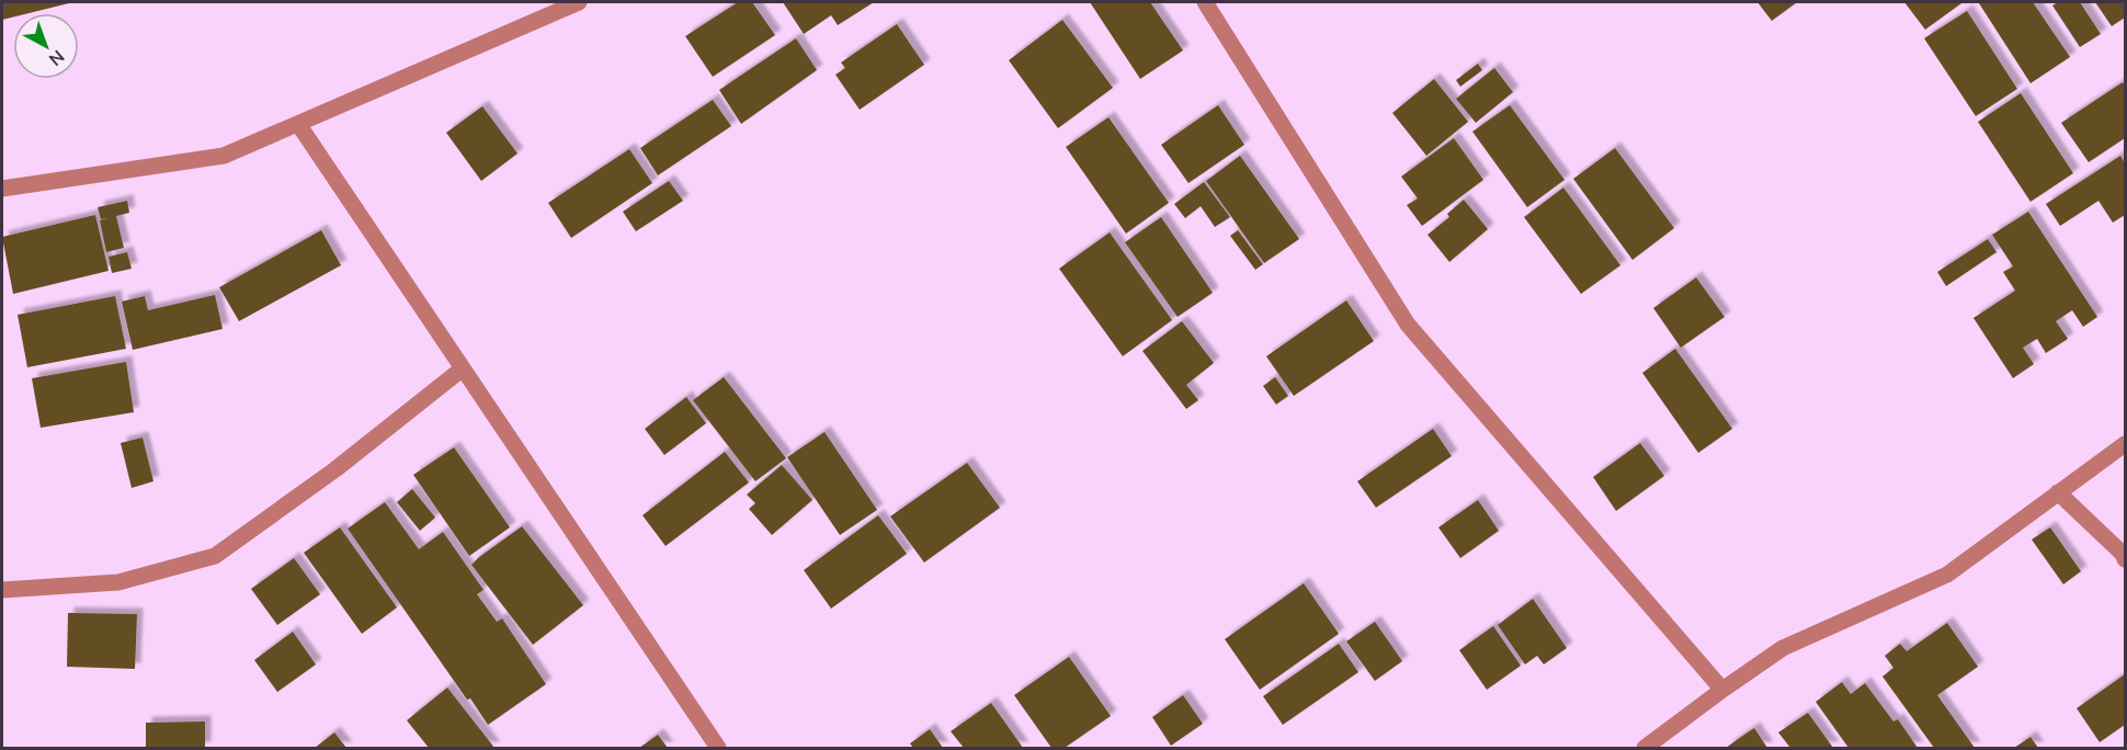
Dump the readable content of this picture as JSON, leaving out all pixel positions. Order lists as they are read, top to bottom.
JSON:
{
  "north": "bottom right"
}
